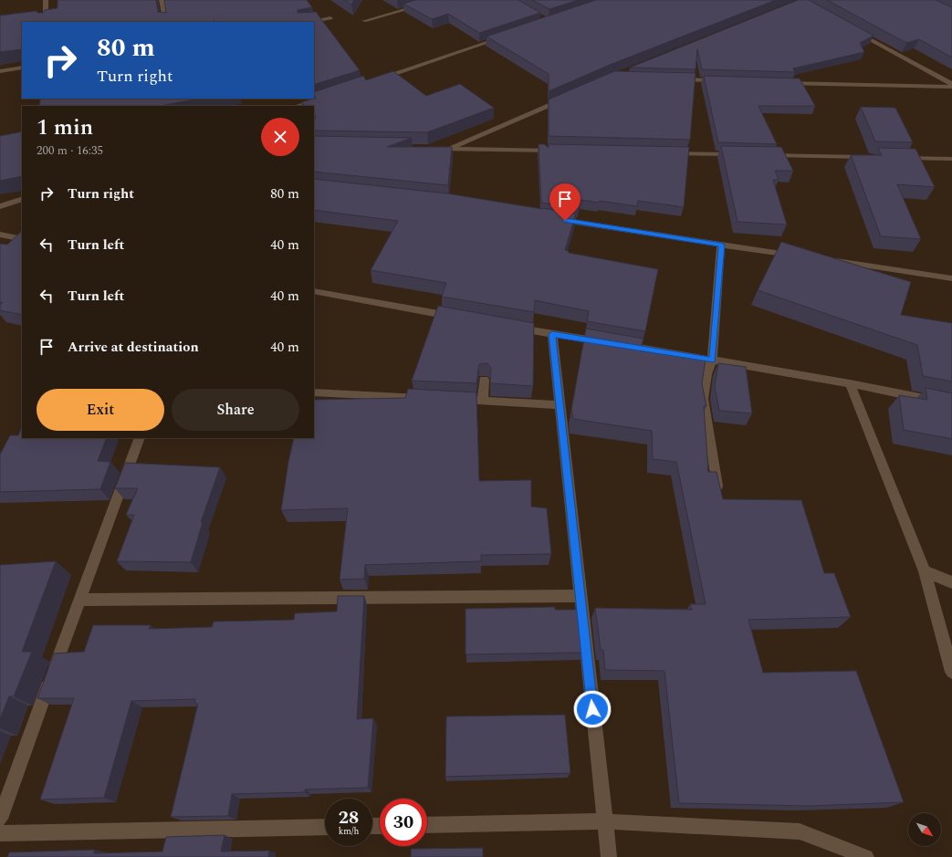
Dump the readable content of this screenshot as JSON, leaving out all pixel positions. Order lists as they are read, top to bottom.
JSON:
{
  "north": "bottom right",
  "page": {
    "turn": ["80 m", "Turn right"],
    "heading": ["1 min", "200 m · 16:35"],
    "list": [
      {
        "name": "Turn right",
        "value": "80 m"
      },
      {
        "name": "Turn left",
        "value": "40 m"
      },
      {
        "name": "Turn left",
        "value": "40 m"
      },
      {
        "name": "Arrive at destination",
        "value": "40 m"
      }
    ],
    "buttons": ["Exit", "Share"],
    "speed": "28 km/h",
    "limit": "30"
  }
}
